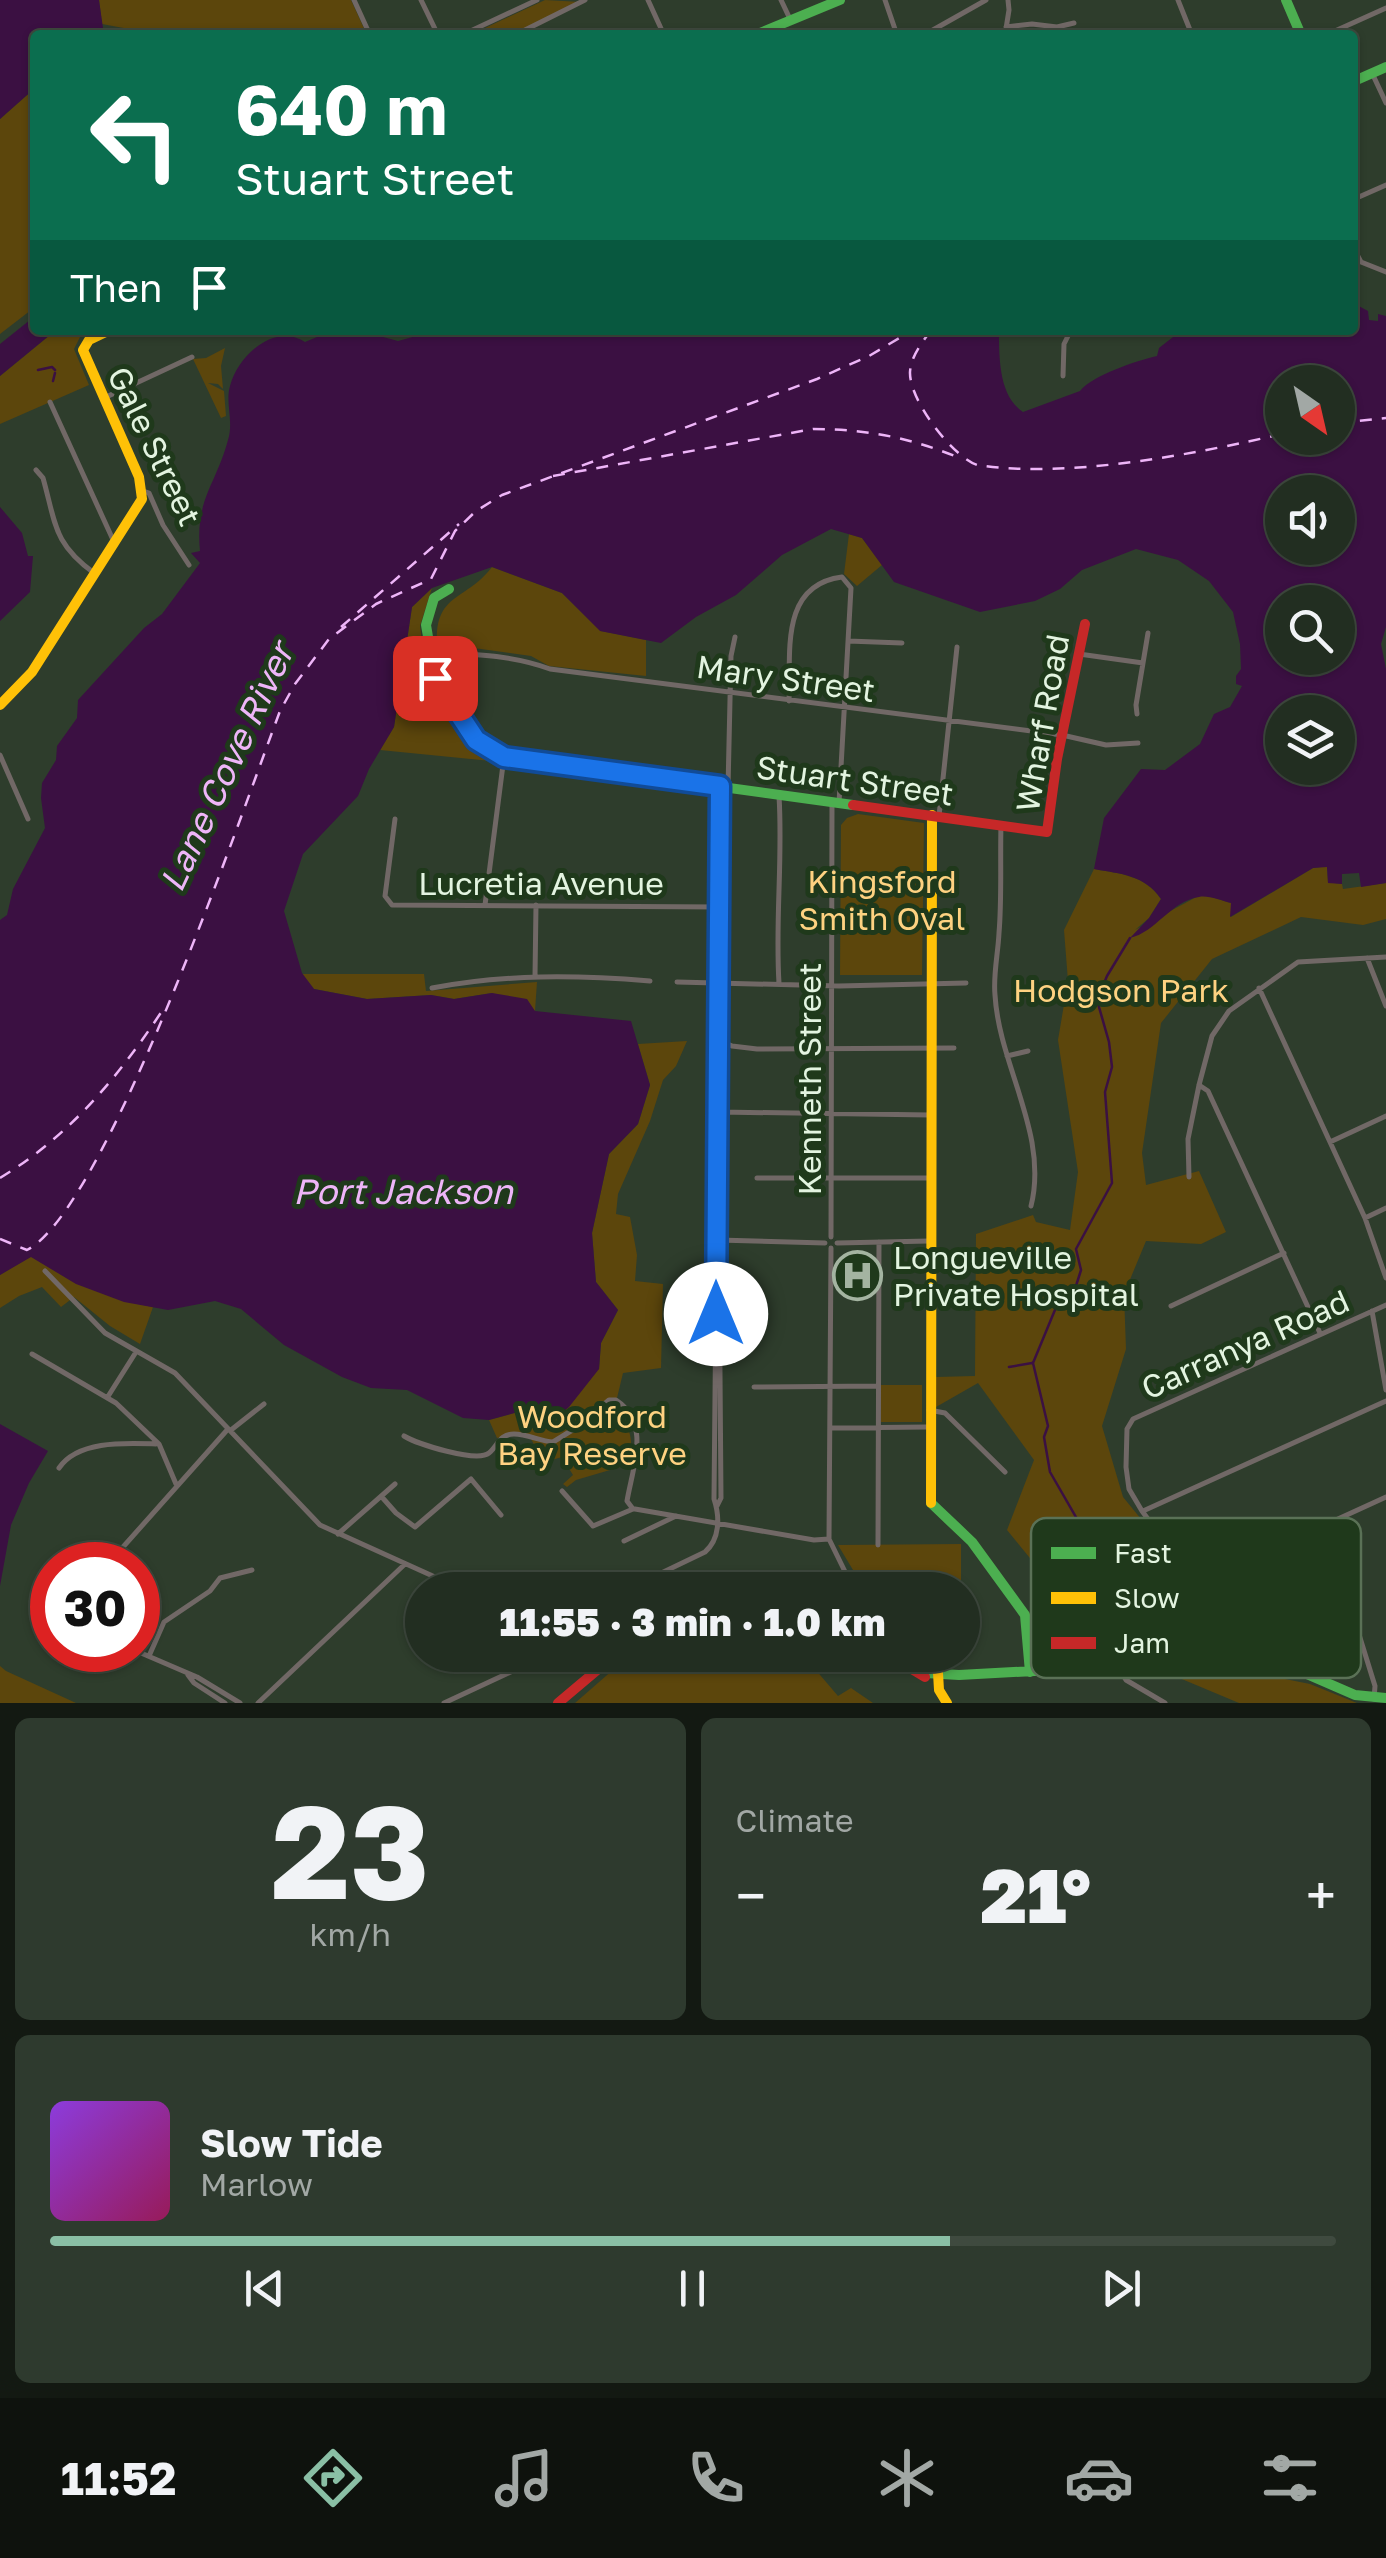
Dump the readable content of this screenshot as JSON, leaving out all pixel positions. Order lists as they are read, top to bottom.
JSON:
{
  "streets": {
    "street": [
      "Gale Street",
      "Mary Street",
      "Wharf Road",
      "Stuart Street",
      "Lucretia Avenue",
      "Kenneth Street",
      "Carranya Road"
    ]
  },
  "crossings": [
    ["Mary Street", "Wharf Road"],
    ["Mary Street", "Kenneth Street"],
    ["Wharf Road", "Stuart Street"],
    ["Stuart Street", "Kenneth Street"]
  ],
  "water": ["Lane Cove River", "Port Jackson"],
  "parks": ["Kingsford Smith Oval", "Hodgson Park", "Woodford Bay Reserve"],
  "places": {
    "hospital": ["Longueville Private Hospital"]
  },
  "legend": ["Fast", "Slow", "Jam"],
  "north": "bottom right",
  "page": {
    "turn": ["640 m", "Stuart Street"],
    "then": "Then",
    "limit": "30",
    "trip": "11:55 · 3 min · 1.0 km",
    "tile": [
      ["23", "km/h"],
      "Climate"
    ],
    "heat": ["−", "21°", "+"],
    "song": ["Slow Tide", "Marlow"],
    "tabs": "11:52"
  }
}
